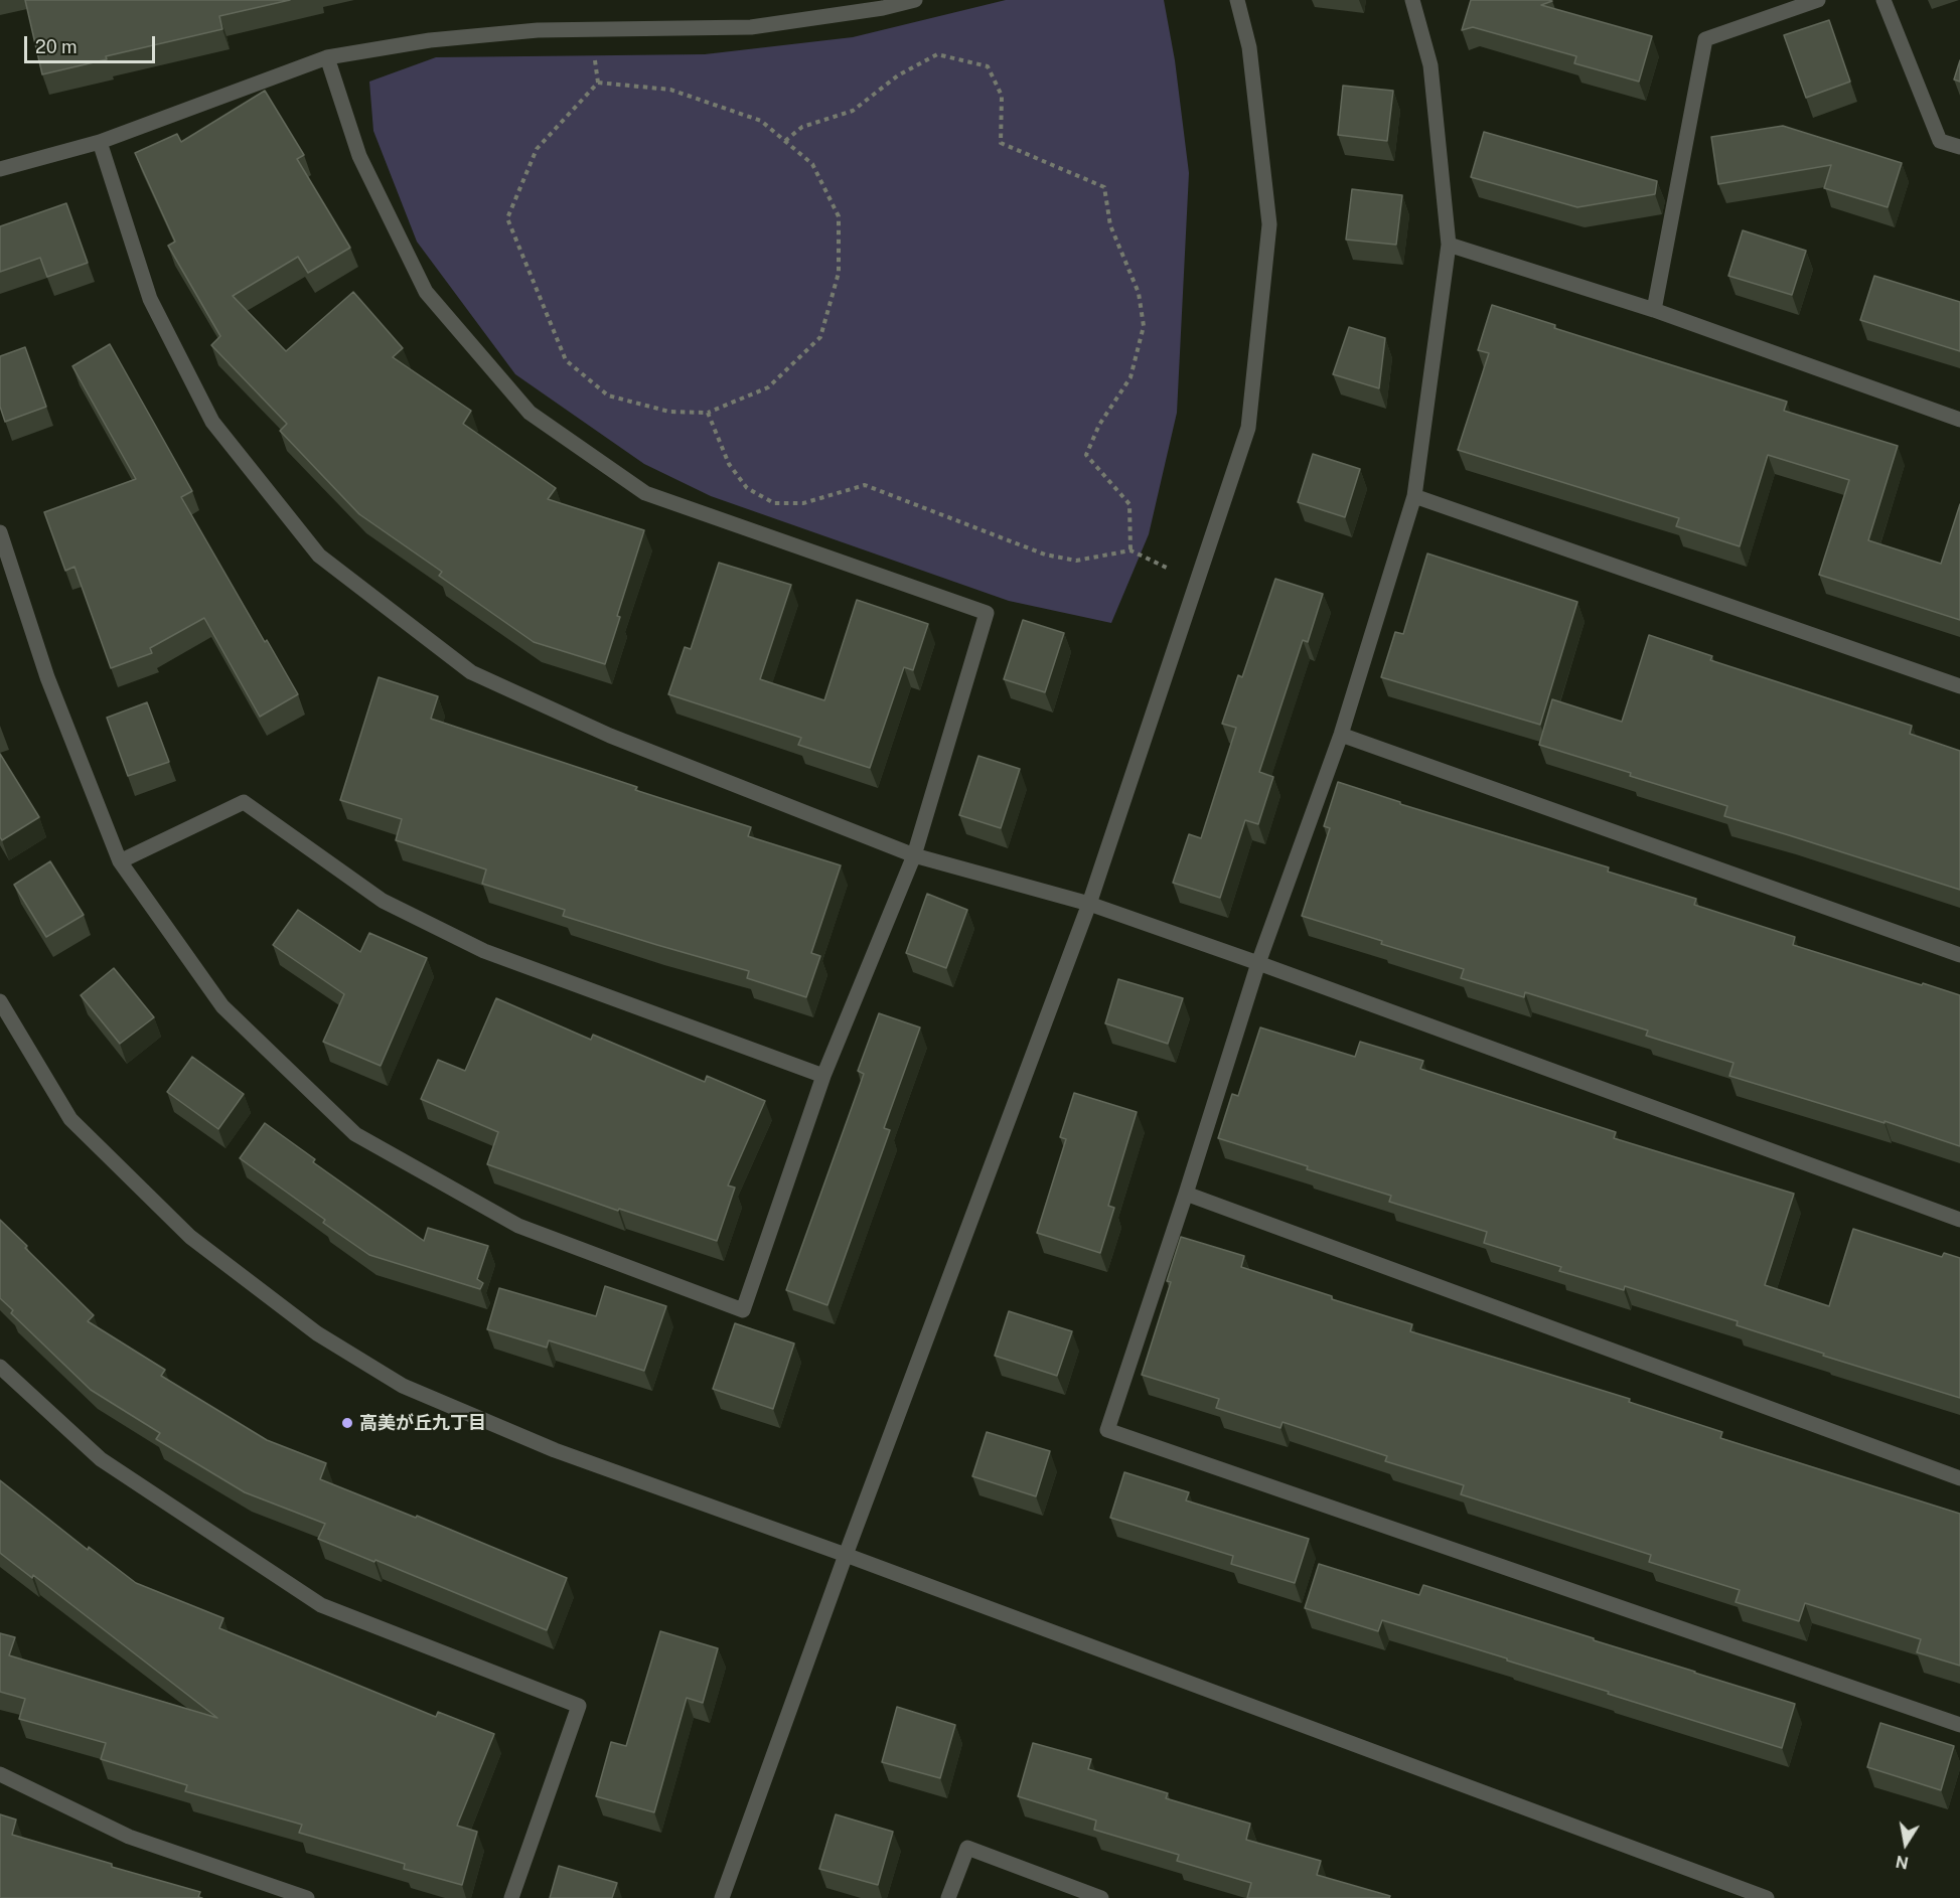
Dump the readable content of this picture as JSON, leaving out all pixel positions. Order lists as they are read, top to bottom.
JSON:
{
  "places": ["高美が丘九丁目"],
  "scale_bar": "20 m",
  "north": "bottom"
}
